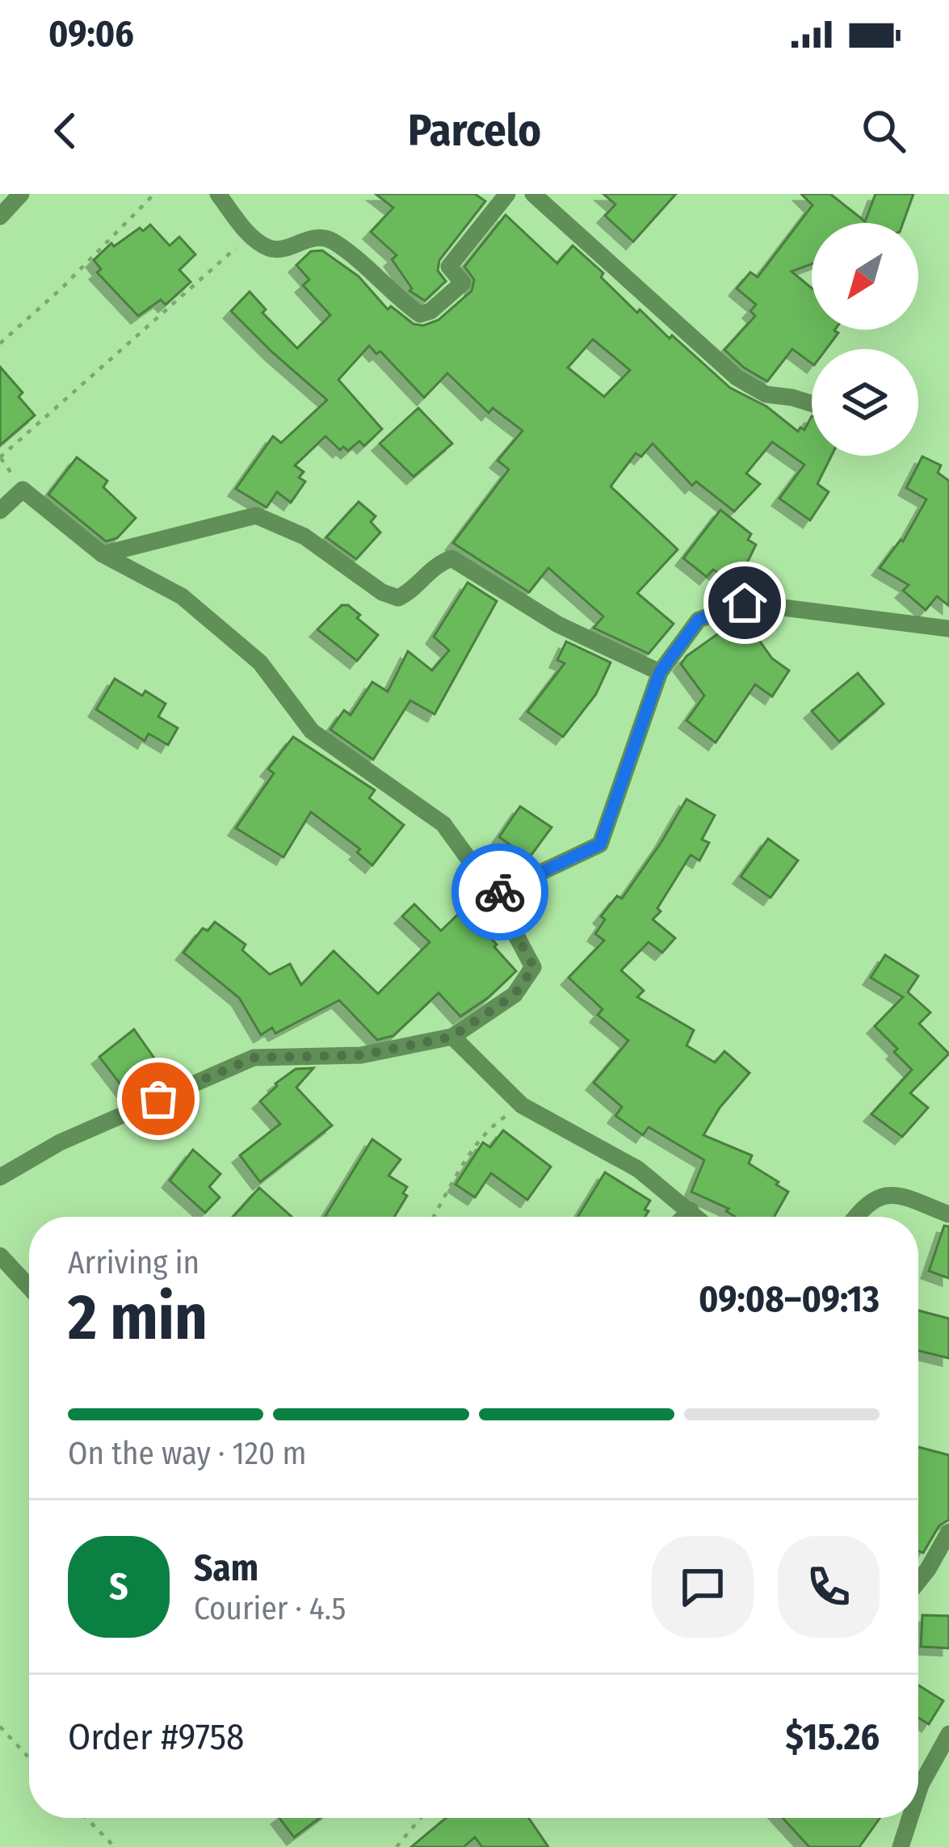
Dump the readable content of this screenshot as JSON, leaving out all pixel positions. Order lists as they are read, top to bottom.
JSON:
{
  "north": "bottom left",
  "page": {
    "status": "09:06",
    "header": "Parcelo",
    "heading": ["2 min", "Arriving in", "09:08–09:13"],
    "panel": [
      "Sam",
      "Courier · 4.5",
      "Order #9758",
      "$15.26"
    ],
    "bar": "On the way · 120 m",
    "round": "S"
  }
}
